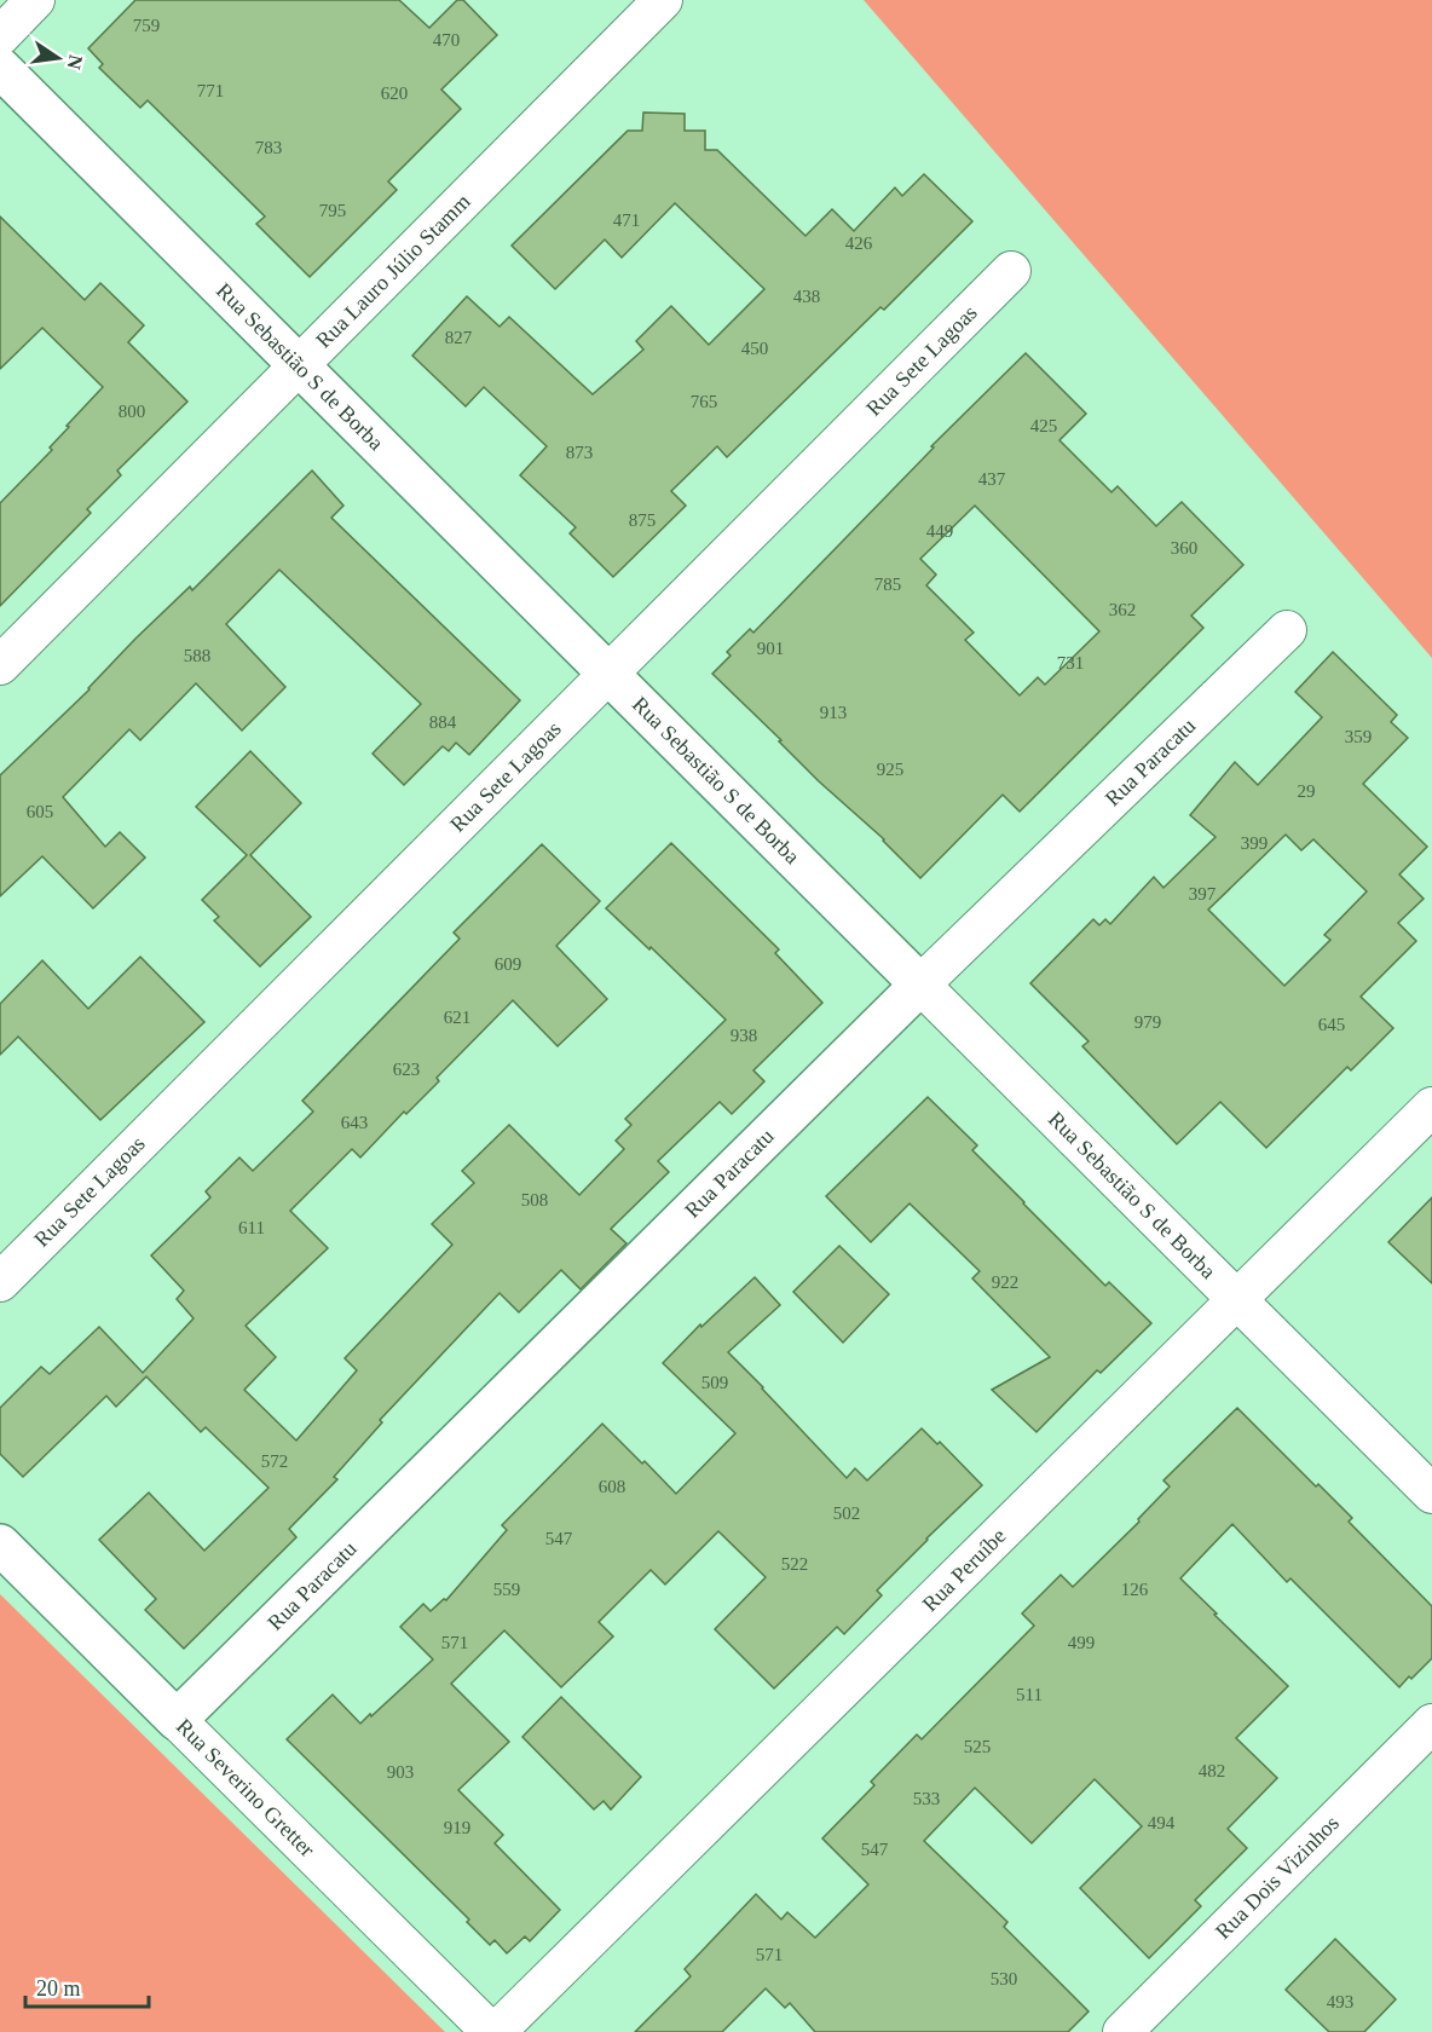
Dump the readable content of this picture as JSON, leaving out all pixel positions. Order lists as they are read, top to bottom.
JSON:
{
  "streets": {
    "street": [
      "Rua Lauro Júlio Stamm",
      "Rua Sete Lagoas",
      "Rua Sebastião S de Borba",
      "Rua Paracatu",
      "Rua Peruíbe",
      "Rua Severino Gretter",
      "Rua Dois Vizinhos"
    ]
  },
  "crossings": [
    ["Rua Lauro Júlio Stamm", "Rua Sebastião S de Borba"],
    ["Rua Sete Lagoas", "Rua Sebastião S de Borba"],
    ["Rua Sebastião S de Borba", "Rua Paracatu"],
    ["Rua Sebastião S de Borba", "Rua Peruíbe"],
    ["Rua Paracatu", "Rua Severino Gretter"],
    ["Rua Peruíbe", "Rua Severino Gretter"]
  ],
  "house_numbers": [
    "759",
    "470",
    "771",
    "620",
    "783",
    "795",
    "471",
    "426",
    "438",
    "827",
    "450",
    "765",
    "800",
    "425",
    "873",
    "437",
    "875",
    "449",
    "360",
    "785",
    "362",
    "901",
    "588",
    "731",
    "913",
    "884",
    "359",
    "925",
    "29",
    "605",
    "399",
    "397",
    "609",
    "621",
    "979",
    "645",
    "938",
    "623",
    "643",
    "508",
    "611",
    "922",
    "509",
    "572",
    "608",
    "502",
    "547",
    "522",
    "559",
    "126",
    "571",
    "499",
    "511",
    "525",
    "482",
    "903",
    "533",
    "494",
    "919",
    "547",
    "571",
    "530",
    "493"
  ],
  "scale_bar": "20 m",
  "north": "right"
}
